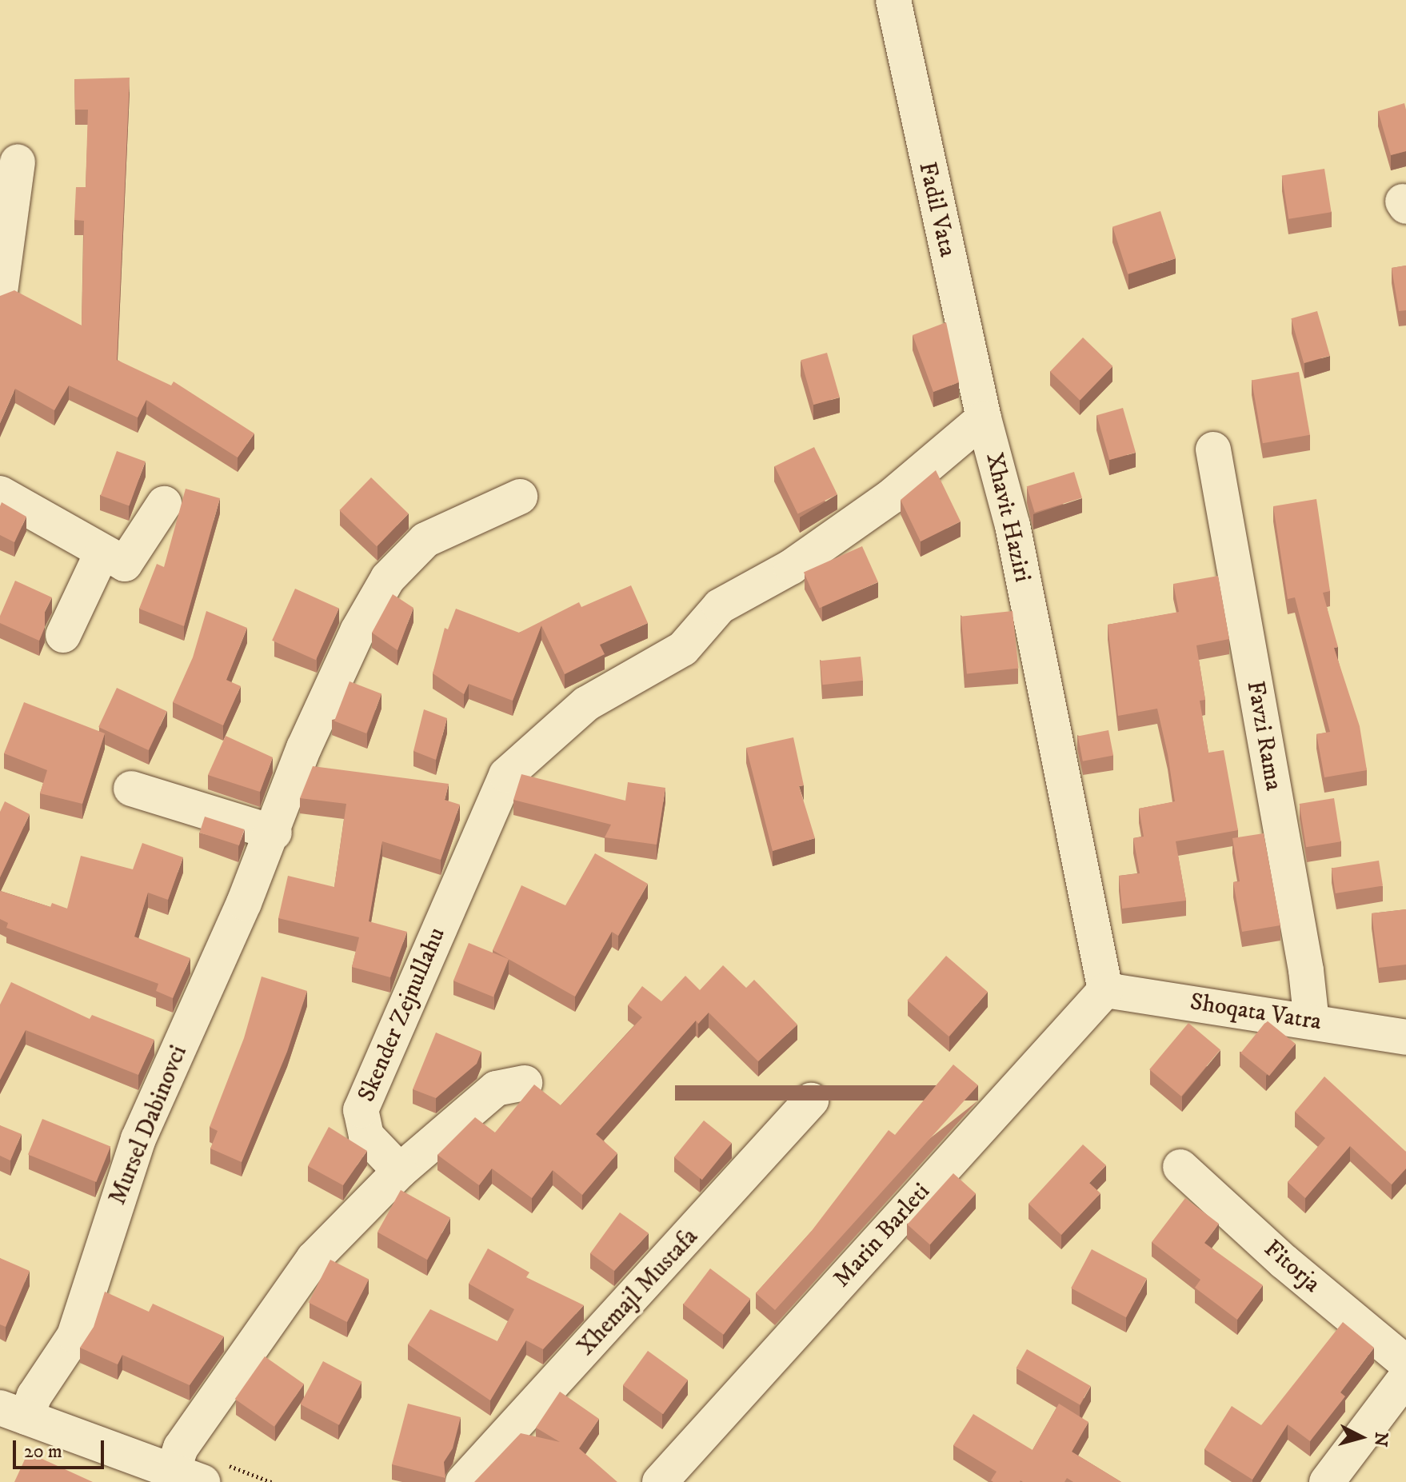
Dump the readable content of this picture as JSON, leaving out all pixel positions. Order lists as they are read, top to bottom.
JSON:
{
  "streets": {
    "street": [
      "Fadil Vata",
      "Xhavit Haziri",
      "Favzi Rama",
      "Shoqata Vatra",
      "Skender Zejnullahu",
      "Mursel Dabinovci",
      "Marin Barleti",
      "Fitorja",
      "Xhemajl Mustafa"
    ]
  },
  "crossings": [
    ["Fadil Vata", "Xhavit Haziri"],
    ["Xhavit Haziri", "Shoqata Vatra"],
    ["Xhavit Haziri", "Skender Zejnullahu"],
    ["Xhavit Haziri", "Marin Barleti"],
    ["Favzi Rama", "Shoqata Vatra"],
    ["Shoqata Vatra", "Marin Barleti"]
  ],
  "scale_bar": "20 m",
  "north": "right"
}
